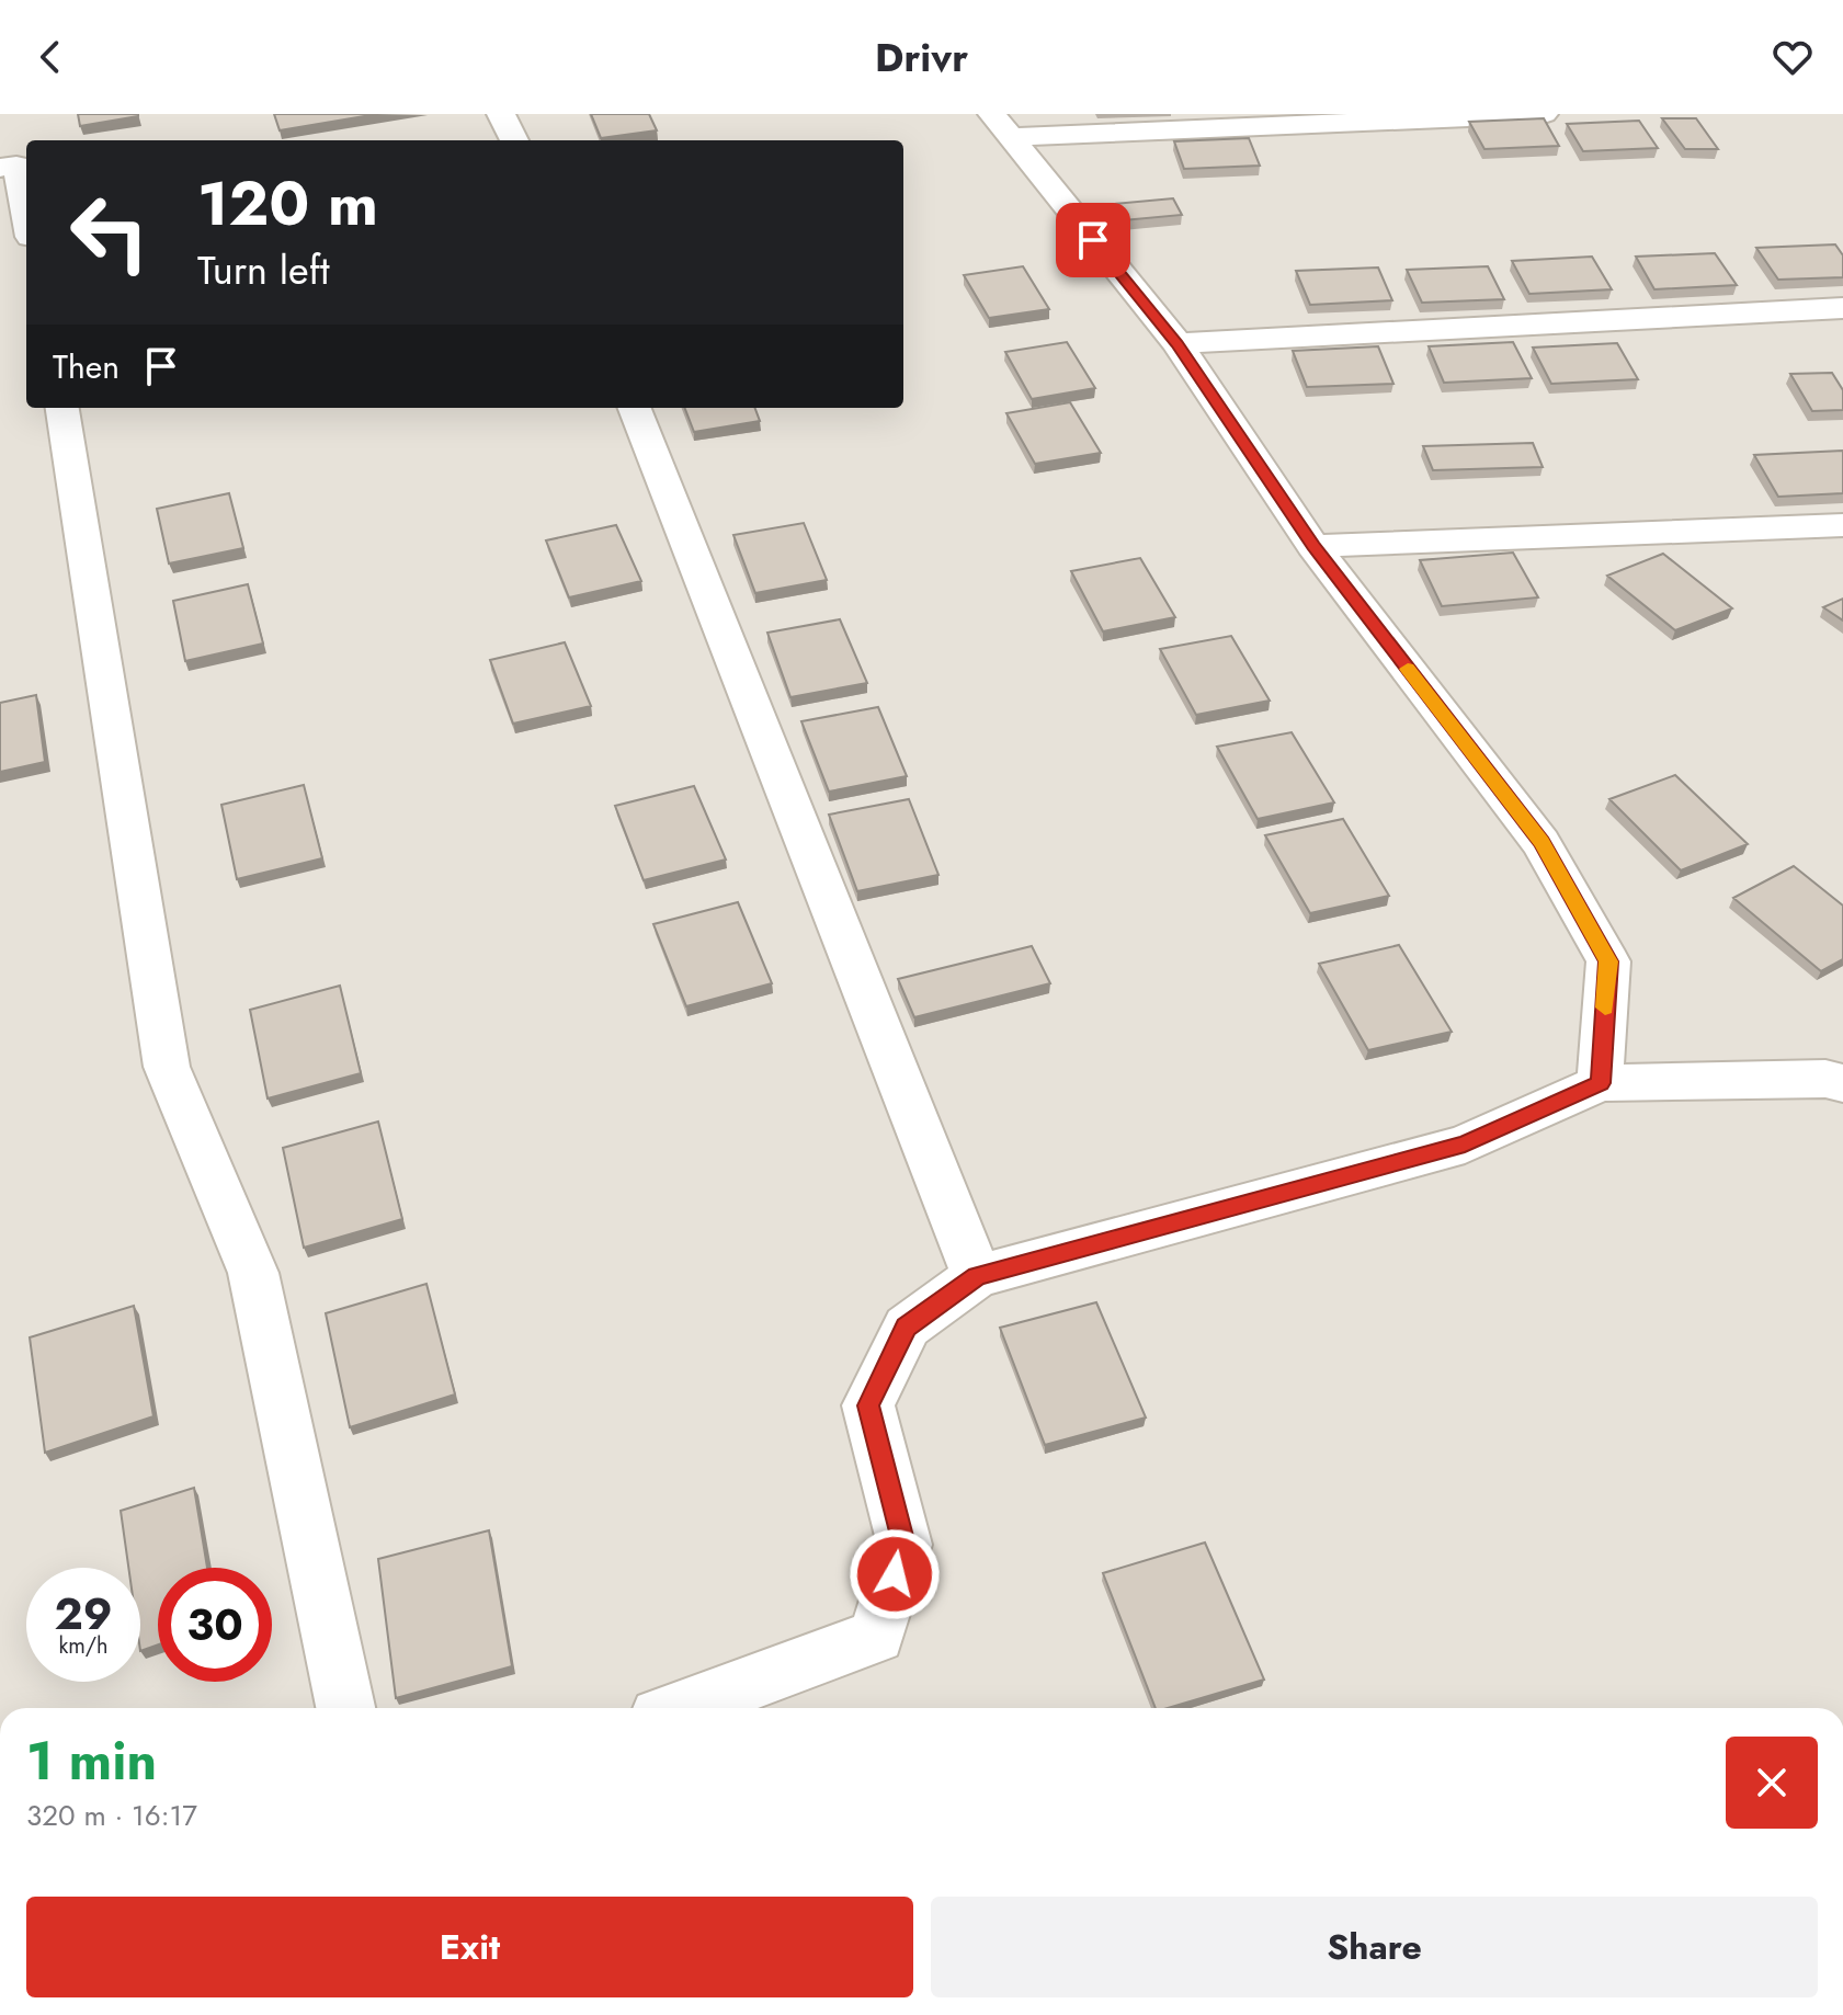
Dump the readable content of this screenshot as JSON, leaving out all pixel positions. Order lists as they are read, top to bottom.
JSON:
{
  "page": {
    "header": "Drivr",
    "turn": ["120 m", "Turn left"],
    "then": "Then",
    "speed": "29 km/h",
    "limit": "30",
    "heading": ["1 min", "320 m · 16:17"],
    "buttons": ["Exit", "Share"]
  }
}
